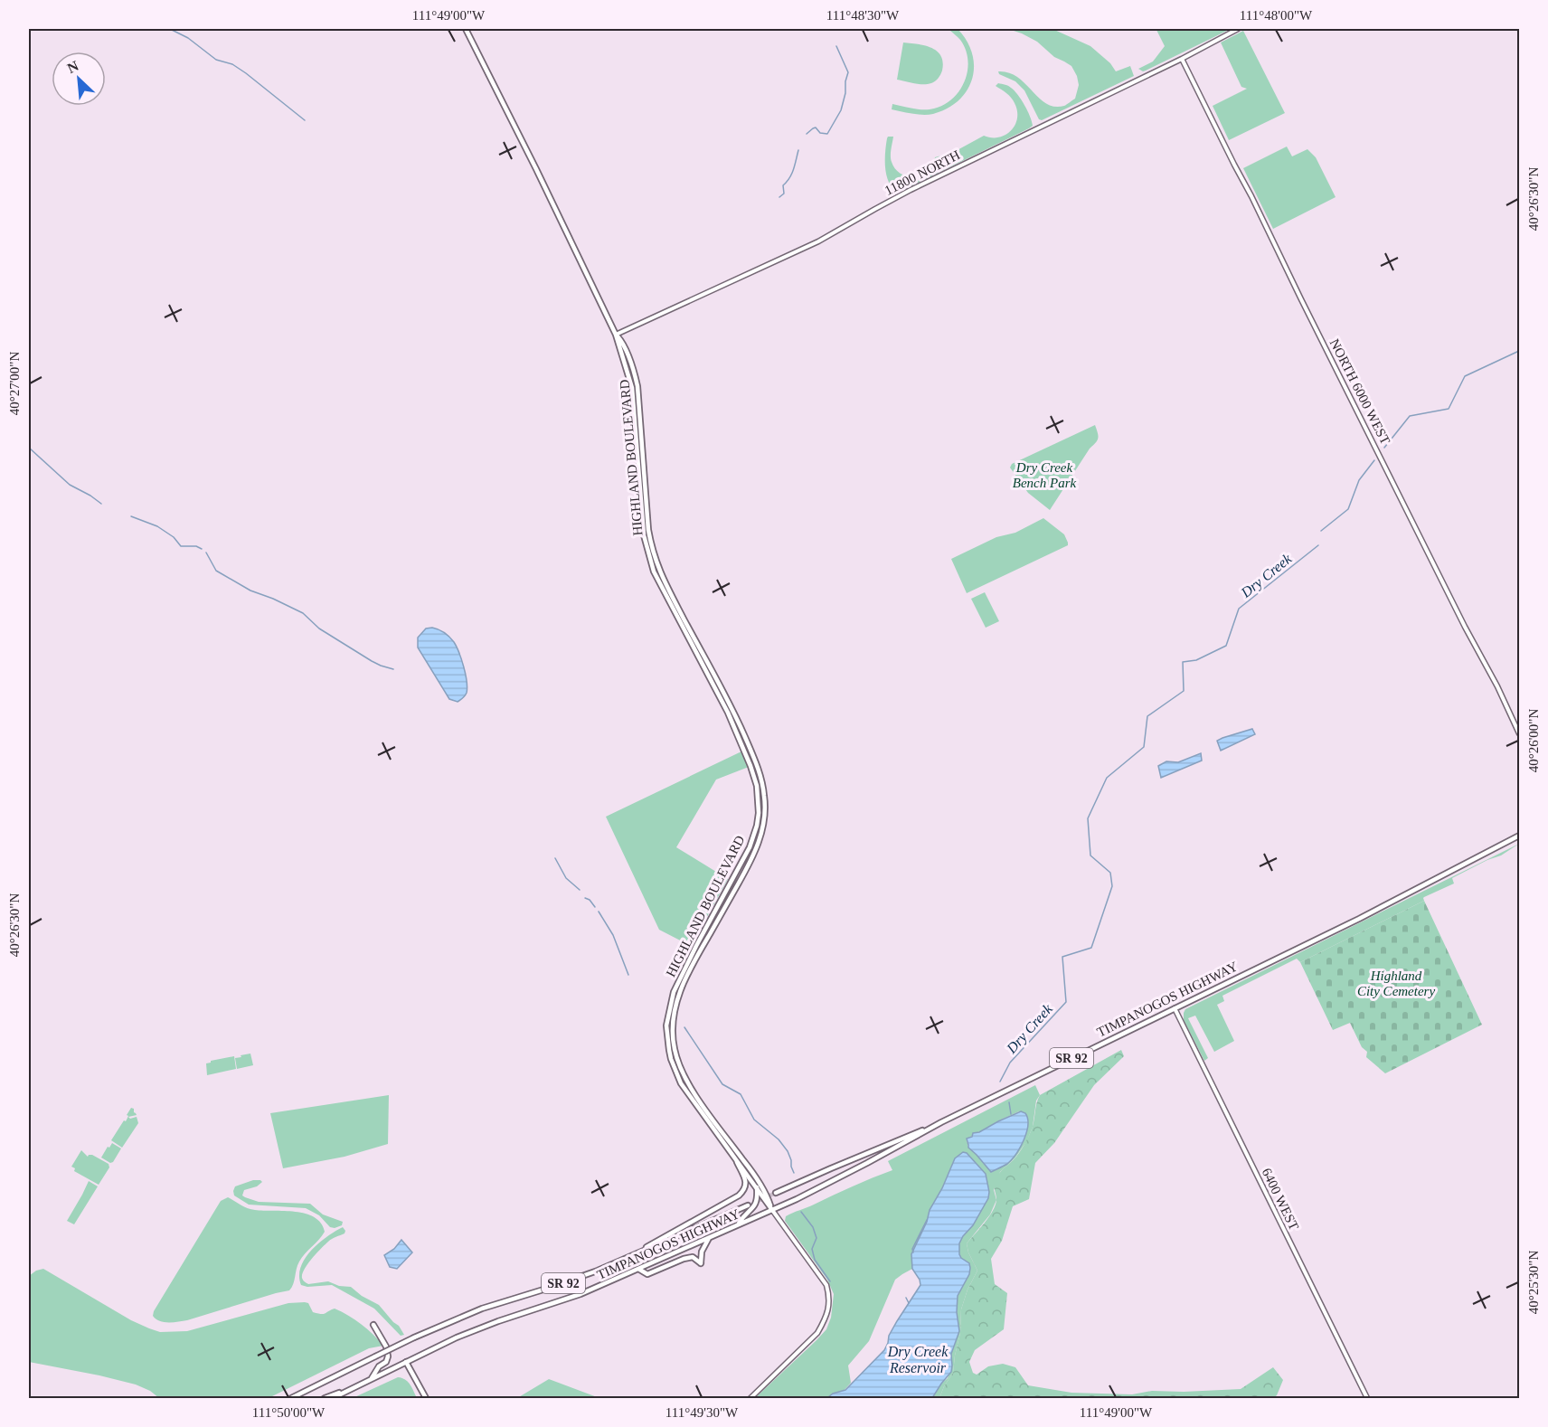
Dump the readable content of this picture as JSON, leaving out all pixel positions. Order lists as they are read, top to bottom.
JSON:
{
  "streets": {
    "main road": ["HIGHLAND BOULEVARD", "TIMPANOGOS HIGHWAY", "SR 92"],
    "street": ["11800 NORTH", "NORTH 6000 WEST", "6400 WEST"]
  },
  "crossings": [
    ["11800 NORTH", "NORTH 6000 WEST"],
    ["11800 NORTH", "HIGHLAND BOULEVARD"],
    ["HIGHLAND BOULEVARD", "TIMPANOGOS HIGHWAY"],
    ["TIMPANOGOS HIGHWAY", "SR 92"],
    ["TIMPANOGOS HIGHWAY", "6400 WEST"]
  ],
  "water": ["Dry Creek", "Dry Creek Reservoir"],
  "parks": ["Dry Creek Bench Park", "Highland City Cemetery"],
  "north": "top left",
  "coordinates": [
    "111°49'00\"W",
    "111°48'30\"W",
    "111°48'00\"W",
    "40°26'30\"N",
    "40°27'00\"N",
    "40°26'00\"N",
    "40°25'30\"N",
    "111°50'00\"W",
    "111°49'30\"W"
  ]
}
